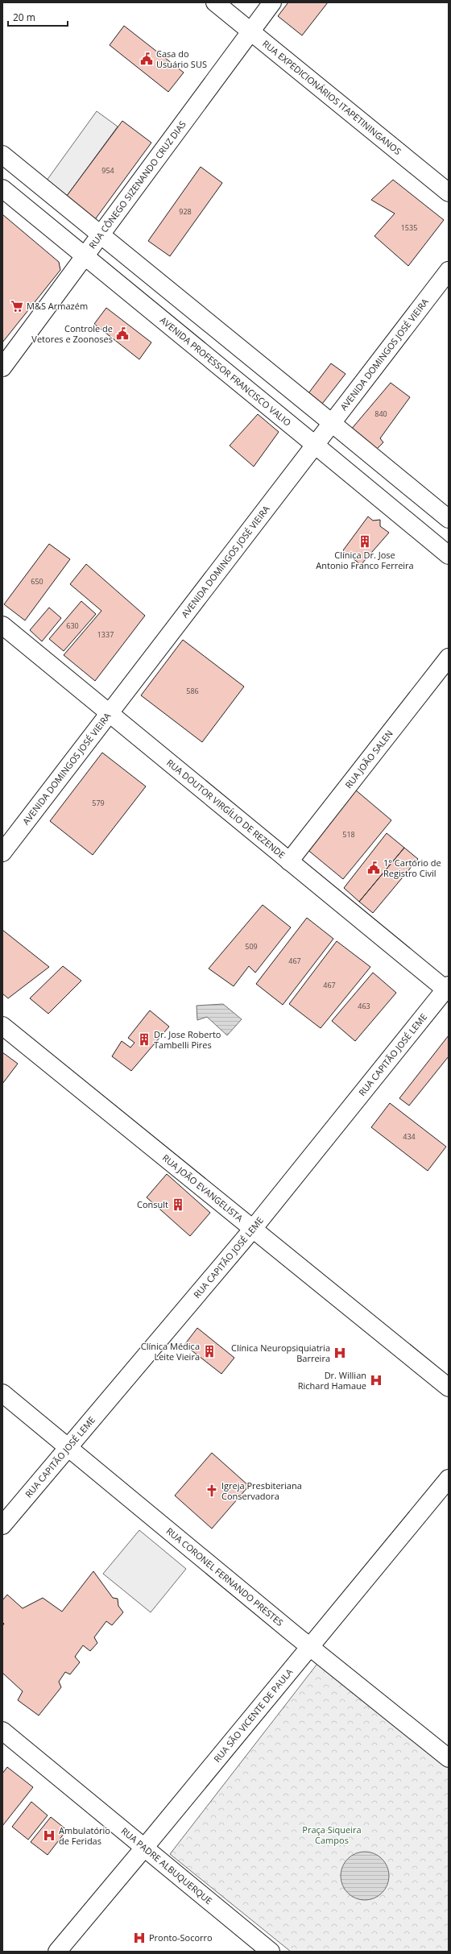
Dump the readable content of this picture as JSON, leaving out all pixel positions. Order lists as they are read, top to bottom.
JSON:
{
  "streets": {
    "street": [
      "RUA EXPEDICIONÁRIOS ITAPETININGANOS",
      "RUA CÔNEGO SIZENANDO CRUZ DIAS",
      "AVENIDA DOMINGOS JOSÉ VIEIRA",
      "AVENIDA PROFESSOR FRANCISCO VALIO",
      "RUA JOÃO SALEN",
      "RUA DOUTOR VIRGÍLIO DE REZENDE",
      "RUA CAPITÃO JOSÉ LEME",
      "RUA JOÃO EVANGELISTA",
      "RUA CORONEL FERNANDO PRESTES",
      "RUA SÃO VICENTE DE PAULA",
      "RUA PADRE ALBUQUERQUE"
    ]
  },
  "crossings": [
    ["RUA EXPEDICIONÁRIOS ITAPETININGANOS", "RUA CÔNEGO SIZENANDO CRUZ DIAS"],
    ["RUA CÔNEGO SIZENANDO CRUZ DIAS", "AVENIDA PROFESSOR FRANCISCO VALIO"],
    ["AVENIDA DOMINGOS JOSÉ VIEIRA", "AVENIDA PROFESSOR FRANCISCO VALIO"],
    ["AVENIDA DOMINGOS JOSÉ VIEIRA", "RUA DOUTOR VIRGÍLIO DE REZENDE"],
    ["RUA JOÃO SALEN", "RUA DOUTOR VIRGÍLIO DE REZENDE"],
    ["RUA DOUTOR VIRGÍLIO DE REZENDE", "RUA CAPITÃO JOSÉ LEME"],
    ["RUA CAPITÃO JOSÉ LEME", "RUA JOÃO EVANGELISTA"],
    ["RUA CAPITÃO JOSÉ LEME", "RUA CORONEL FERNANDO PRESTES"],
    ["RUA CORONEL FERNANDO PRESTES", "RUA SÃO VICENTE DE PAULA"],
    ["RUA SÃO VICENTE DE PAULA", "RUA PADRE ALBUQUERQUE"]
  ],
  "parks": ["Praça Siqueira Campos"],
  "places": {
    "public building": ["Casa do Usuário SUS", "Controle de Vetores e Zoonoses", "1° Cartório de Registro Civil"],
    "supermarket": ["M&S Armazém"],
    "building": [
      "Clínica Dr. Jose Antonio Franco Ferreira",
      "Dr. Jose Roberto Tambelli Pires",
      "Consult",
      "Clínica Médica Leite Vieira"
    ],
    "hospital": [
      "Clínica Neuropsiquiatria Barreira",
      "Dr. Willian Richard Hamaue",
      "Ambulatório de Feridas",
      "Pronto-Socorro"
    ],
    "church": ["Igreja Presbiteriana Conservadora"]
  },
  "house_numbers": [
    "954",
    "928",
    "1535",
    "840",
    "650",
    "630",
    "1337",
    "586",
    "579",
    "518",
    "509",
    "467",
    "467",
    "463",
    "434"
  ],
  "scale_bar": "20 m"
}
